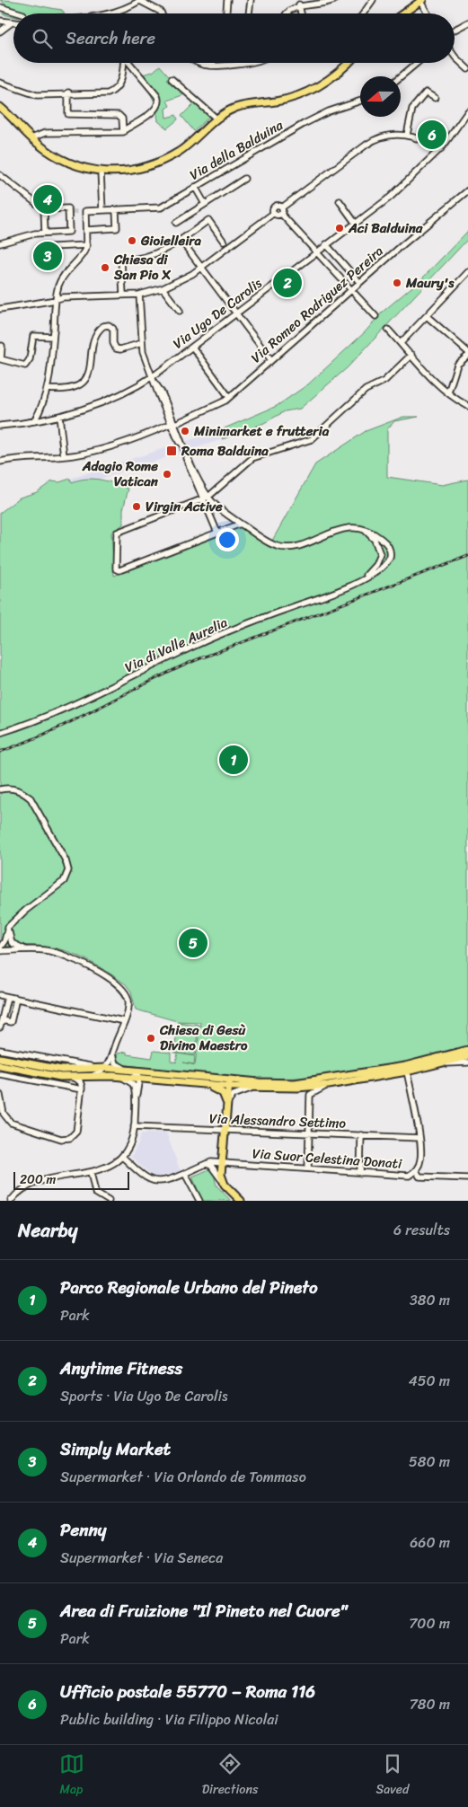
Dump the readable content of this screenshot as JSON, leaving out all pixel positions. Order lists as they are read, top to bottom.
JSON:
{
  "streets": {
    "street": [
      "Via della Balduina",
      "Via Romeo Rodriguez Pereira",
      "Via Ugo De Carolis",
      "Via di Valle Aurelia",
      "Via Alessandro Settimo",
      "Via Suor Celestina Donati"
    ]
  },
  "places": {
    "other": [
      "Aci Balduina",
      "Gioielleira",
      "Chiesa di San Pio X",
      "Maury's",
      "Minimarket e frutteria",
      "Adagio Rome Vatican",
      "Virgin Active",
      "Chiesa di Gesù Divino Maestro"
    ],
    "transit": ["Roma Balduina"]
  },
  "scale_bar": "200 m",
  "north": "left",
  "page": {
    "search": "Search here",
    "pins": [
      "6",
      "4",
      "3",
      "2",
      "1",
      "5"
    ],
    "scale": "200 m",
    "heading": ["Nearby", "6 results"],
    "list": [
      {
        "mark": "1",
        "name": "Parco Regionale Urbano del Pineto",
        "note": "Park",
        "value": "380 m"
      },
      {
        "mark": "2",
        "name": "Anytime Fitness",
        "note": "Sports · Via Ugo De Carolis",
        "value": "450 m"
      },
      {
        "mark": "3",
        "name": "Simply Market",
        "note": "Supermarket · Via Orlando de Tommaso",
        "value": "580 m"
      },
      {
        "mark": "4",
        "name": "Penny",
        "note": "Supermarket · Via Seneca",
        "value": "660 m"
      },
      {
        "mark": "5",
        "name": "Area di Fruizione \"Il Pineto nel Cuore\"",
        "note": "Park",
        "value": "700 m"
      },
      {
        "mark": "6",
        "name": "Ufficio postale 55770 – Roma 116",
        "note": "Public building · Via Filippo Nicolai",
        "value": "780 m"
      }
    ],
    "nav": ["Map", "Directions", "Saved"]
  }
}
